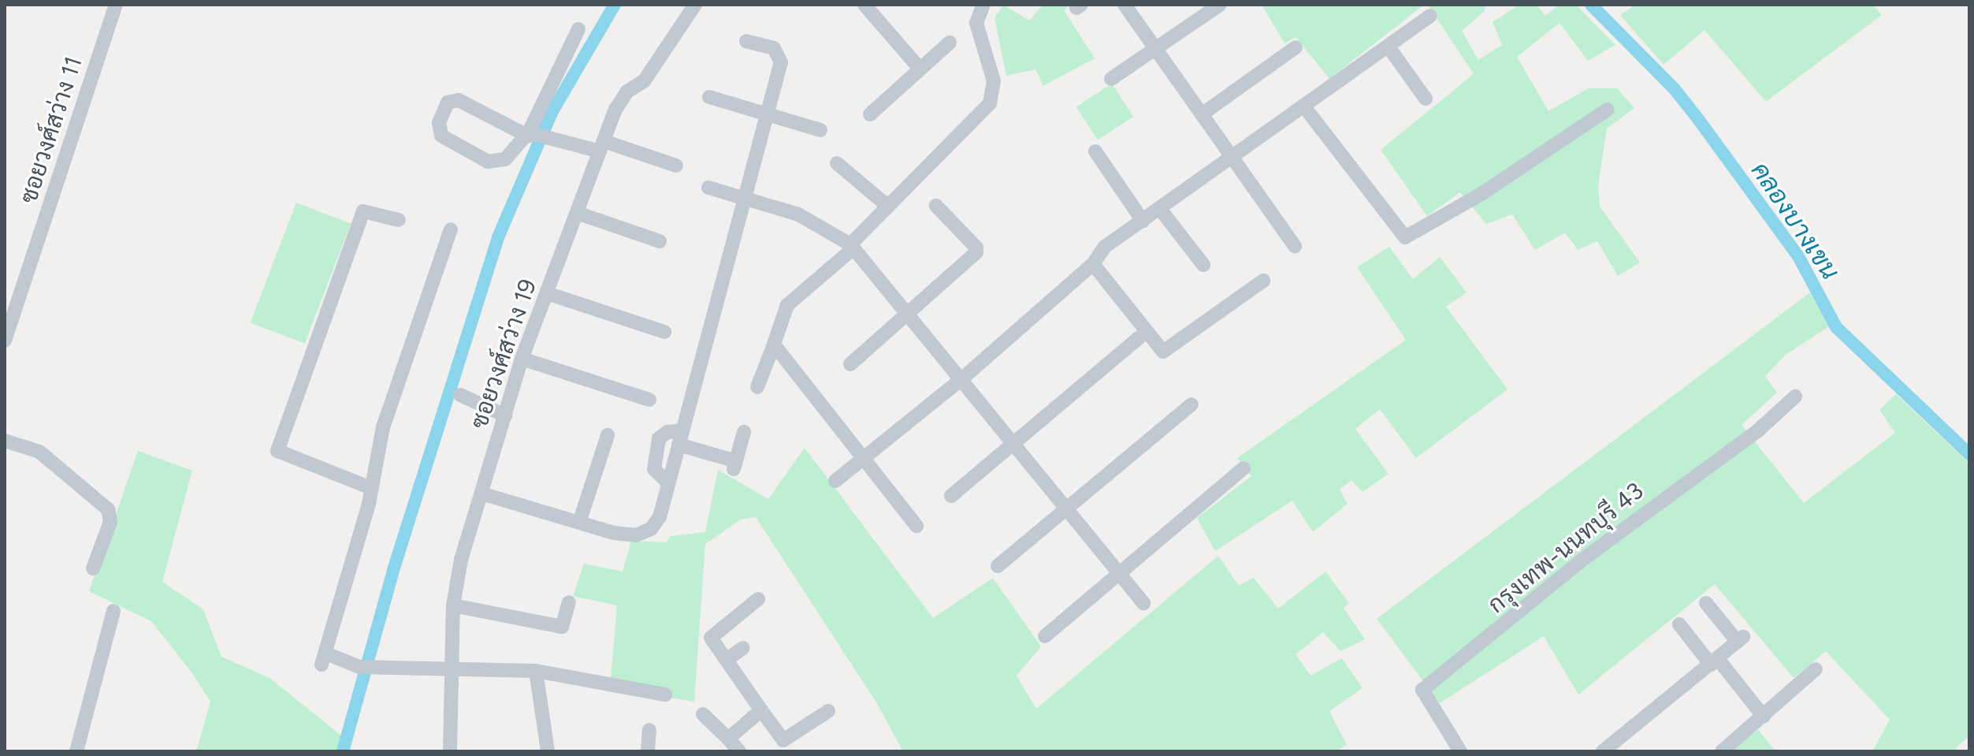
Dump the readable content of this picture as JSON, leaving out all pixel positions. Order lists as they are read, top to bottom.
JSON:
{
  "streets": {
    "street": ["ซอยวงศ์สว่าง 11", "ซอยวงศ์สว่าง 19", "กรุงเทพ-นนทบุรี 43"]
  },
  "water": ["คลองบางเขน"]
}
